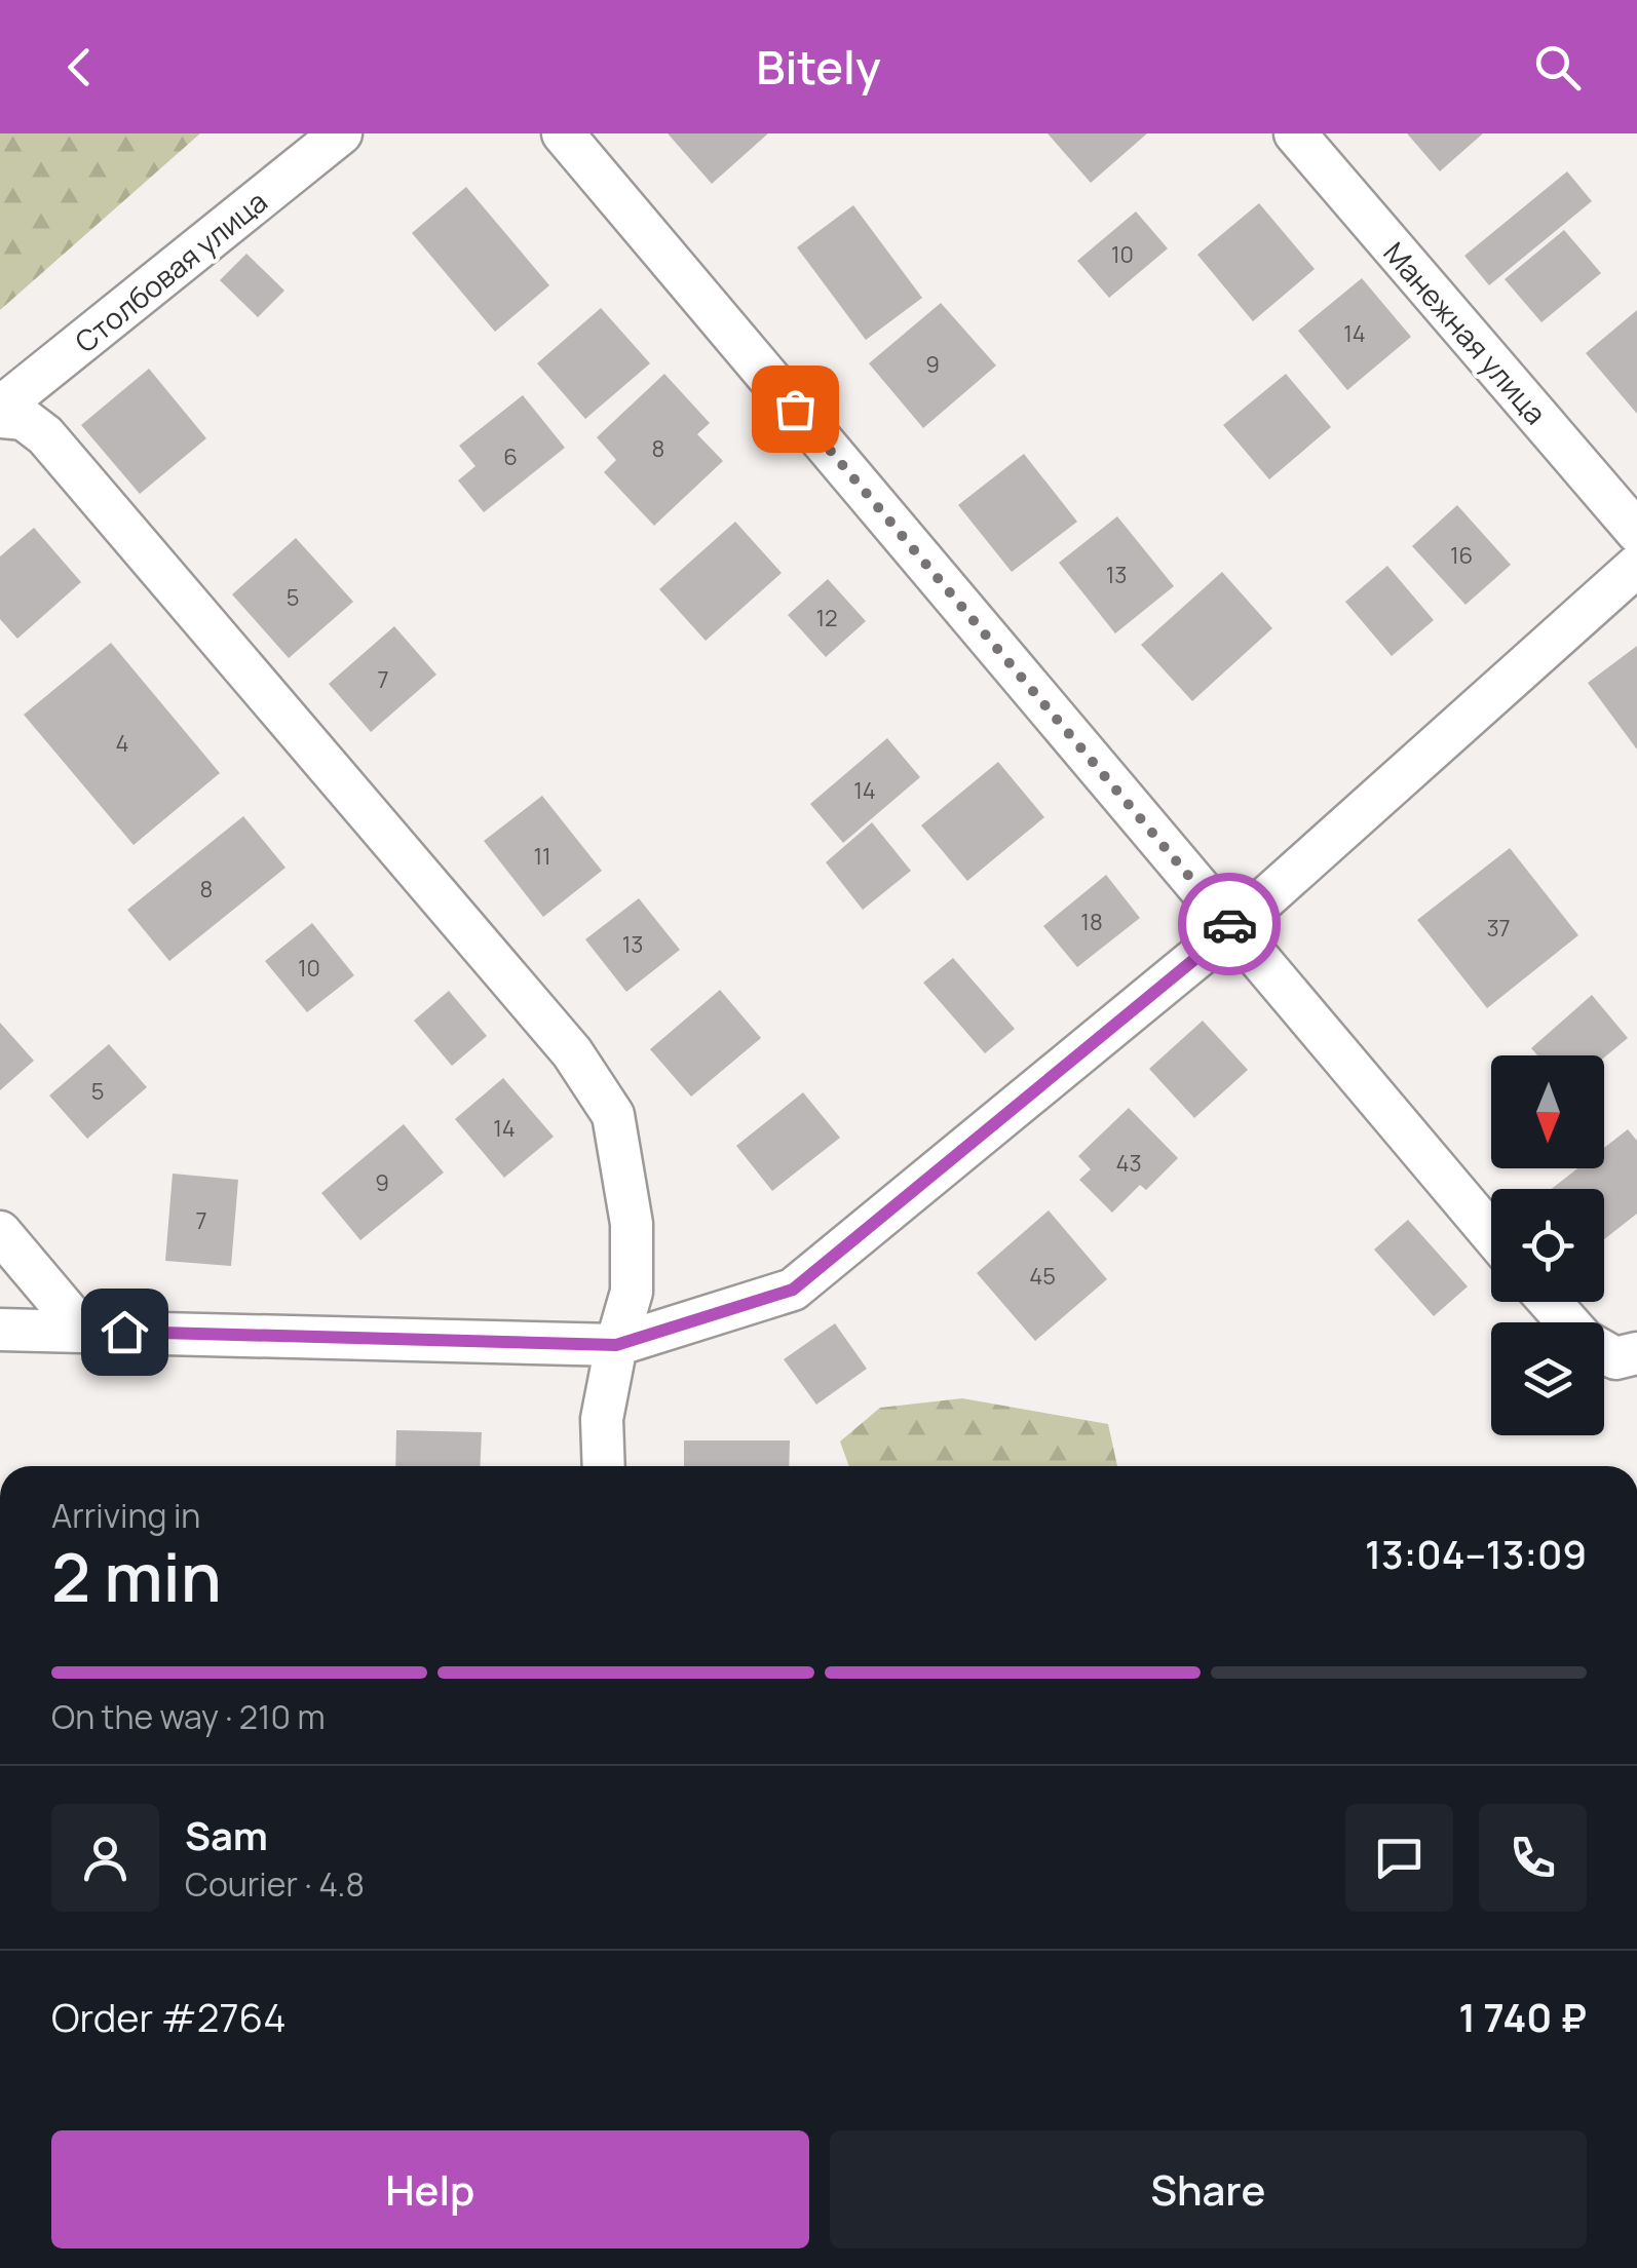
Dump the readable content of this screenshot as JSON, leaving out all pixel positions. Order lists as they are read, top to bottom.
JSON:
{
  "streets": {
    "street": ["Столбовая улица", "Манежная улица"]
  },
  "house_numbers": [
    "10",
    "14",
    "9",
    "8",
    "6",
    "16",
    "13",
    "5",
    "12",
    "7",
    "4",
    "14",
    "11",
    "8",
    "18",
    "37",
    "13",
    "10",
    "5",
    "14",
    "43",
    "9",
    "7",
    "45"
  ],
  "north": "bottom",
  "page": {
    "header": "Bitely",
    "heading": ["2 min", "Arriving in", "13:04–13:09"],
    "panel": [
      "Sam",
      "Courier · 4.8",
      "Order #2764",
      "1 740 ₽"
    ],
    "bar": "On the way · 210 m",
    "buttons": ["Help", "Share"]
  }
}
